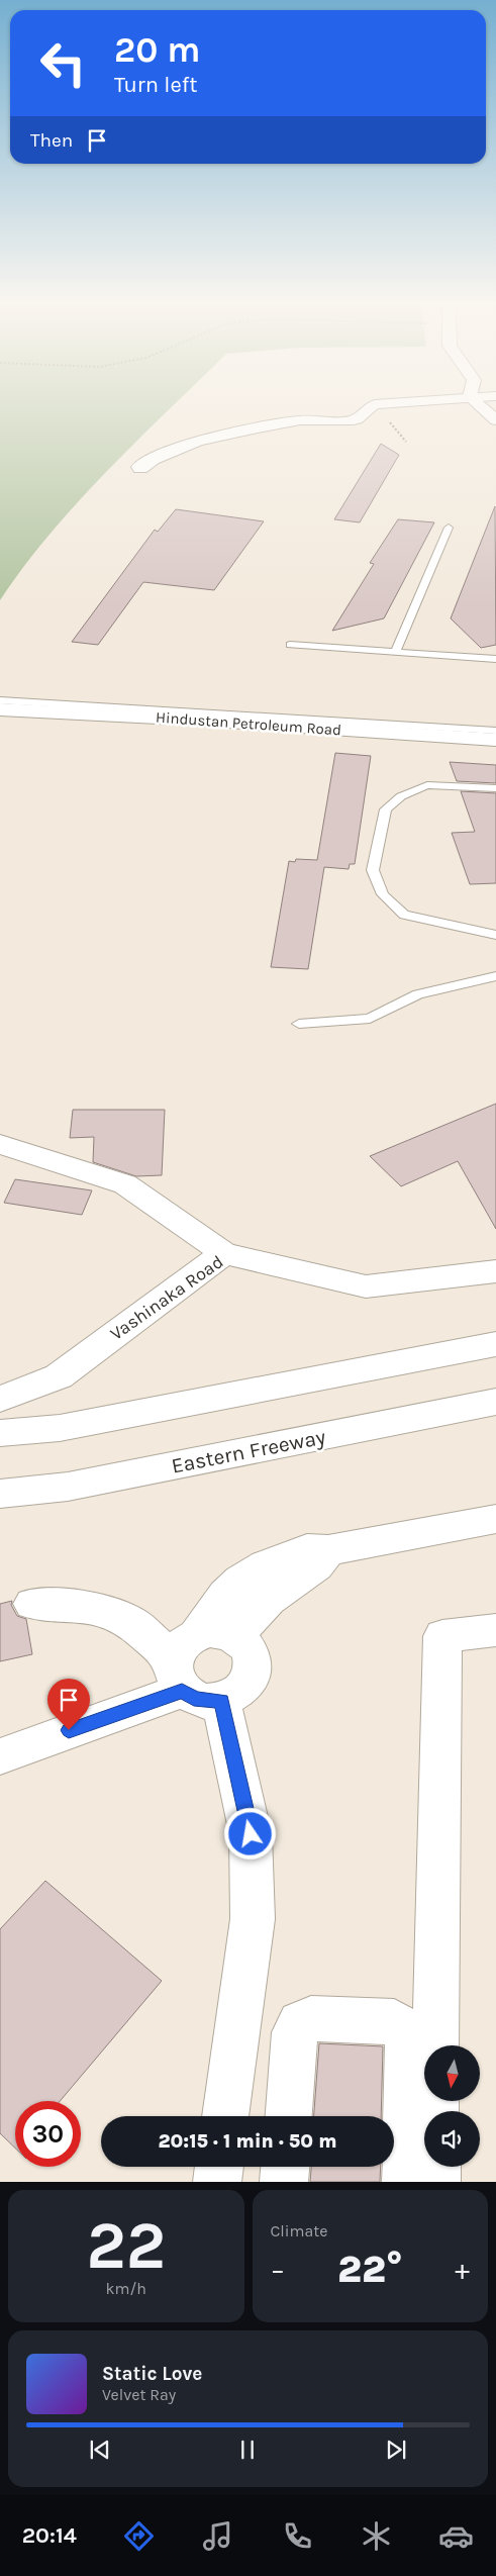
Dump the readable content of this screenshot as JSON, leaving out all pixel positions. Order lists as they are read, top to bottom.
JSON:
{
  "streets": {
    "main road": ["Hindustan Petroleum Road", "Vashinaka Road", "Eastern Freeway"]
  },
  "north": "bottom",
  "page": {
    "turn": ["20 m", "Turn left"],
    "then": "Then",
    "limit": "30",
    "trip": "20:15 · 1 min · 50 m",
    "tile": [
      ["22", "km/h"],
      "Climate"
    ],
    "heat": ["−", "22°", "+"],
    "song": ["Static Love", "Velvet Ray"],
    "tabs": "20:14"
  }
}
